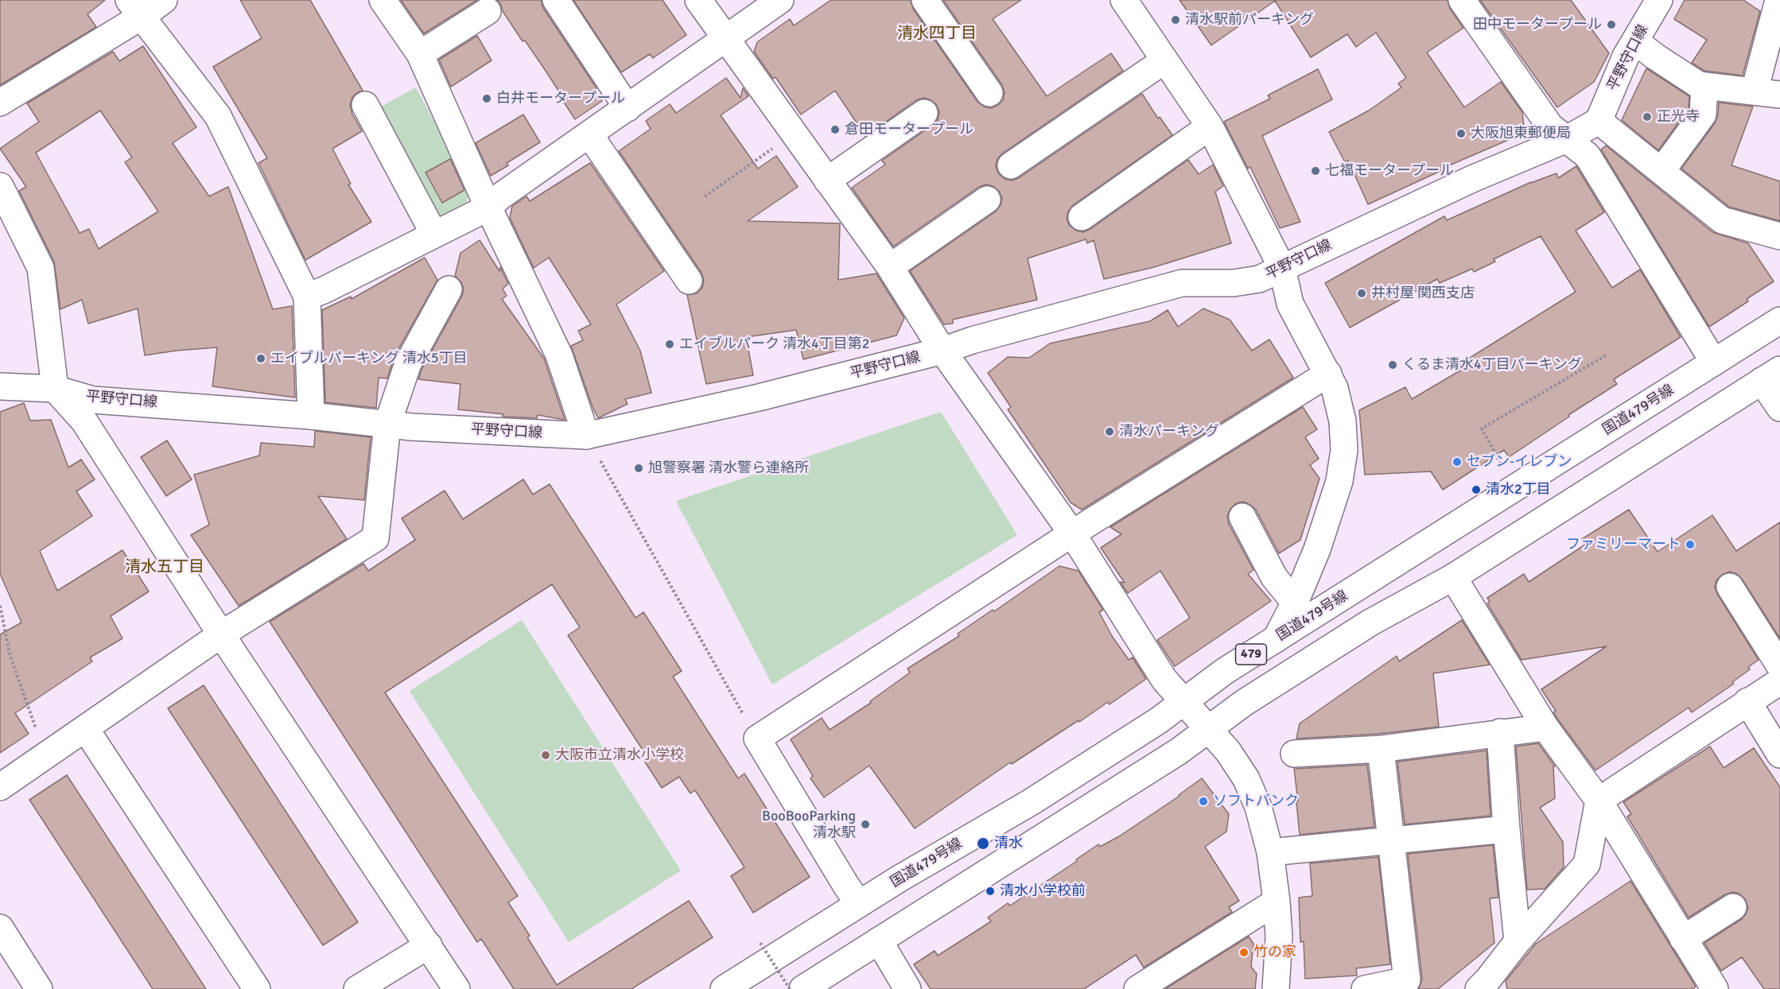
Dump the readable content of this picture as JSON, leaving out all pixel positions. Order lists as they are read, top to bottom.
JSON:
{
  "streets": {
    "main road": ["平野守口線", "国道479号線", "479"]
  },
  "districts": ["清水四丁目", "清水五丁目"],
  "places": [
    "清水駅前パーキング",
    "田中モータープール",
    "白井モータープール",
    "正光寺",
    "倉田モータープール",
    "大阪旭東郵便局",
    "七福モータープール",
    "井村屋 関西支店",
    "エイブルパーク 清水4丁目第2",
    "エイブルパーキング 清水5丁目",
    "くるま清水4丁目パーキング",
    "清水パーキング",
    "セブン-イレブン",
    "旭警察署 清水警ら連絡所",
    "清水2丁目",
    "ファミリーマート",
    "大阪市立清水小学校",
    "ソフトバンク",
    "BooBooParking 清水駅",
    "清水",
    "清水小学校前",
    "竹の家"
  ]
}
